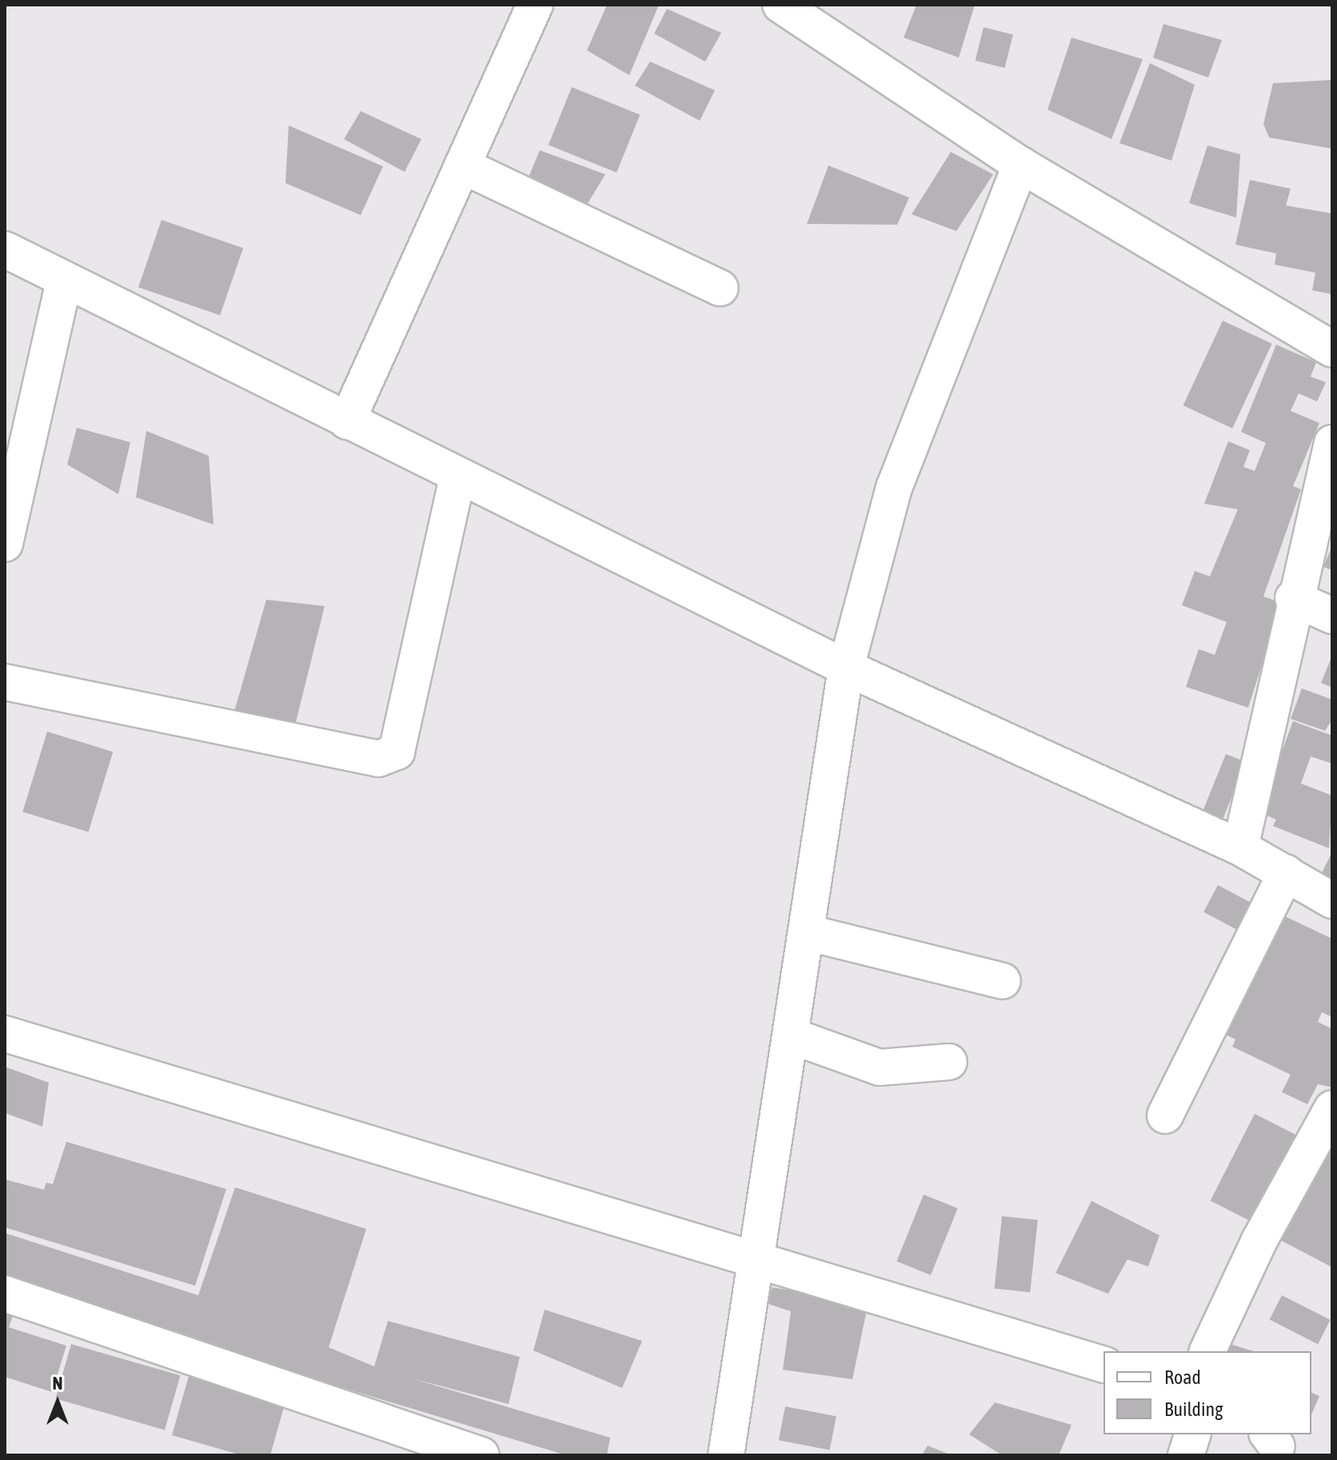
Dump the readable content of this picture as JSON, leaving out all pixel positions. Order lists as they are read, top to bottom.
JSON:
{
  "legend": ["Road", "Building"],
  "north": "top"
}
